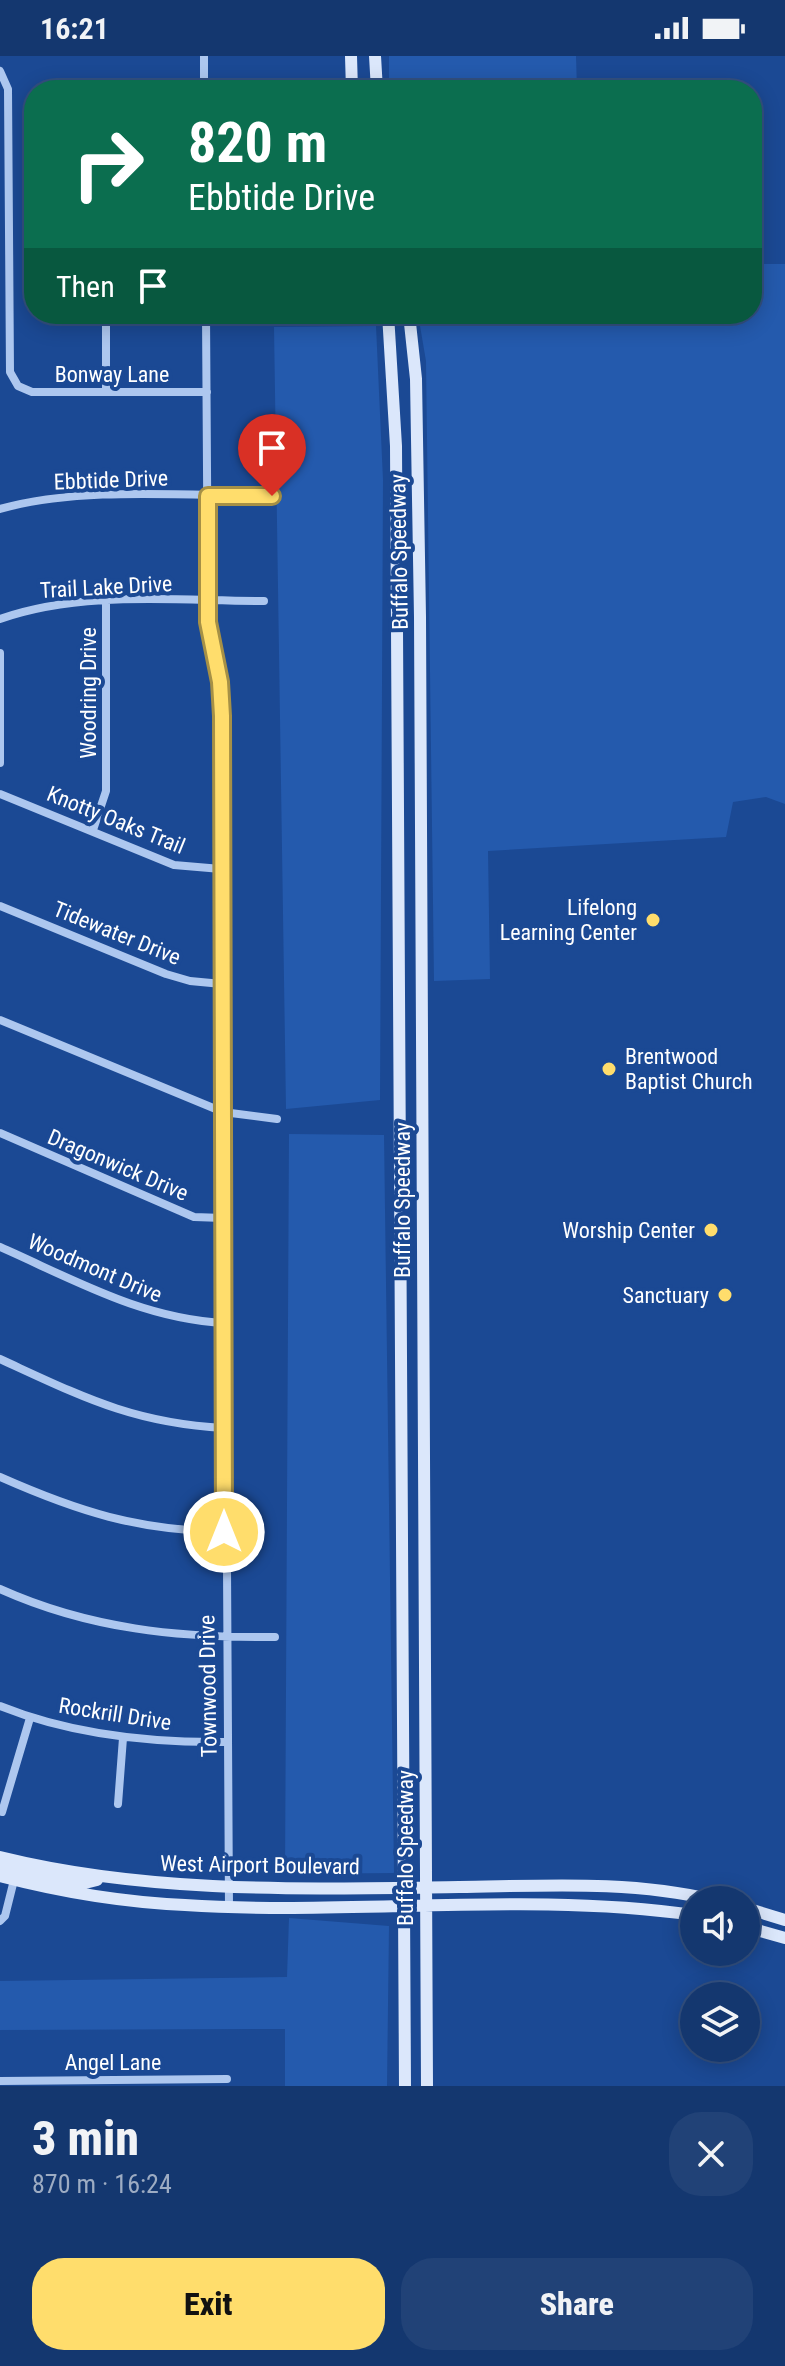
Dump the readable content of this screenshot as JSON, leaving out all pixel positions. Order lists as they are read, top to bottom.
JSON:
{
  "streets": {
    "main road": ["Buffalo Speedway", "West Airport Boulevard"],
    "street": [
      "Bonway Lane",
      "Ebbtide Drive",
      "Trail Lake Drive",
      "Woodring Drive",
      "Knotty Oaks Trail",
      "Tidewater Drive",
      "Dragonwick Drive",
      "Woodmont Drive",
      "Townwood Drive",
      "Rockrill Drive",
      "Angel Lane"
    ]
  },
  "crossings": [
    ["Bonway Lane", "Townwood Drive"],
    ["Ebbtide Drive", "Townwood Drive"],
    ["Buffalo Speedway", "West Airport Boulevard"],
    ["Trail Lake Drive", "Woodring Drive"],
    ["Trail Lake Drive", "Townwood Drive"],
    ["Woodring Drive", "Knotty Oaks Trail"],
    ["Knotty Oaks Trail", "Townwood Drive"],
    ["Tidewater Drive", "Townwood Drive"],
    ["Dragonwick Drive", "Townwood Drive"],
    ["Woodmont Drive", "Townwood Drive"],
    ["Townwood Drive", "Rockrill Drive"],
    ["Townwood Drive", "West Airport Boulevard"]
  ],
  "places": [
    "Lifelong Learning Center",
    "Brentwood Baptist Church",
    "Worship Center",
    "Sanctuary"
  ],
  "page": {
    "status": "16:21",
    "turn": ["820 m", "Ebbtide Drive"],
    "then": "Then",
    "heading": ["3 min", "870 m · 16:24"],
    "buttons": ["Exit", "Share"]
  }
}
